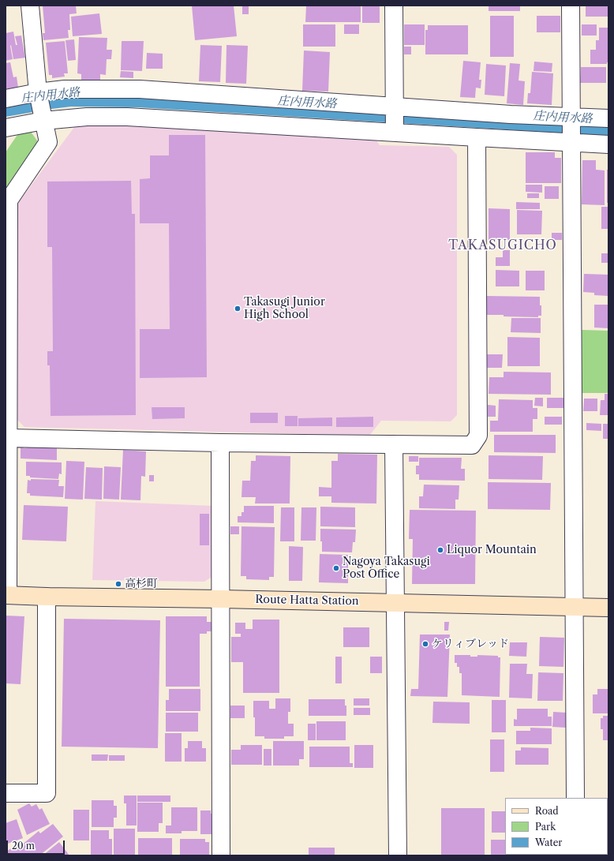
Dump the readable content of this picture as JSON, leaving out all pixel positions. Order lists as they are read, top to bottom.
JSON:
{
  "streets": {
    "main road": ["Route Hatta Station"]
  },
  "districts": ["TAKASUGICHO"],
  "water": ["庄内用水路"],
  "places": [
    "Takasugi Junior High School",
    "Liquor Mountain",
    "Nagoya Takasugi Post Office",
    "高杉町",
    "ケリィブレッド"
  ],
  "legend": ["Road", "Park", "Water"],
  "scale_bar": "20 m"
}
